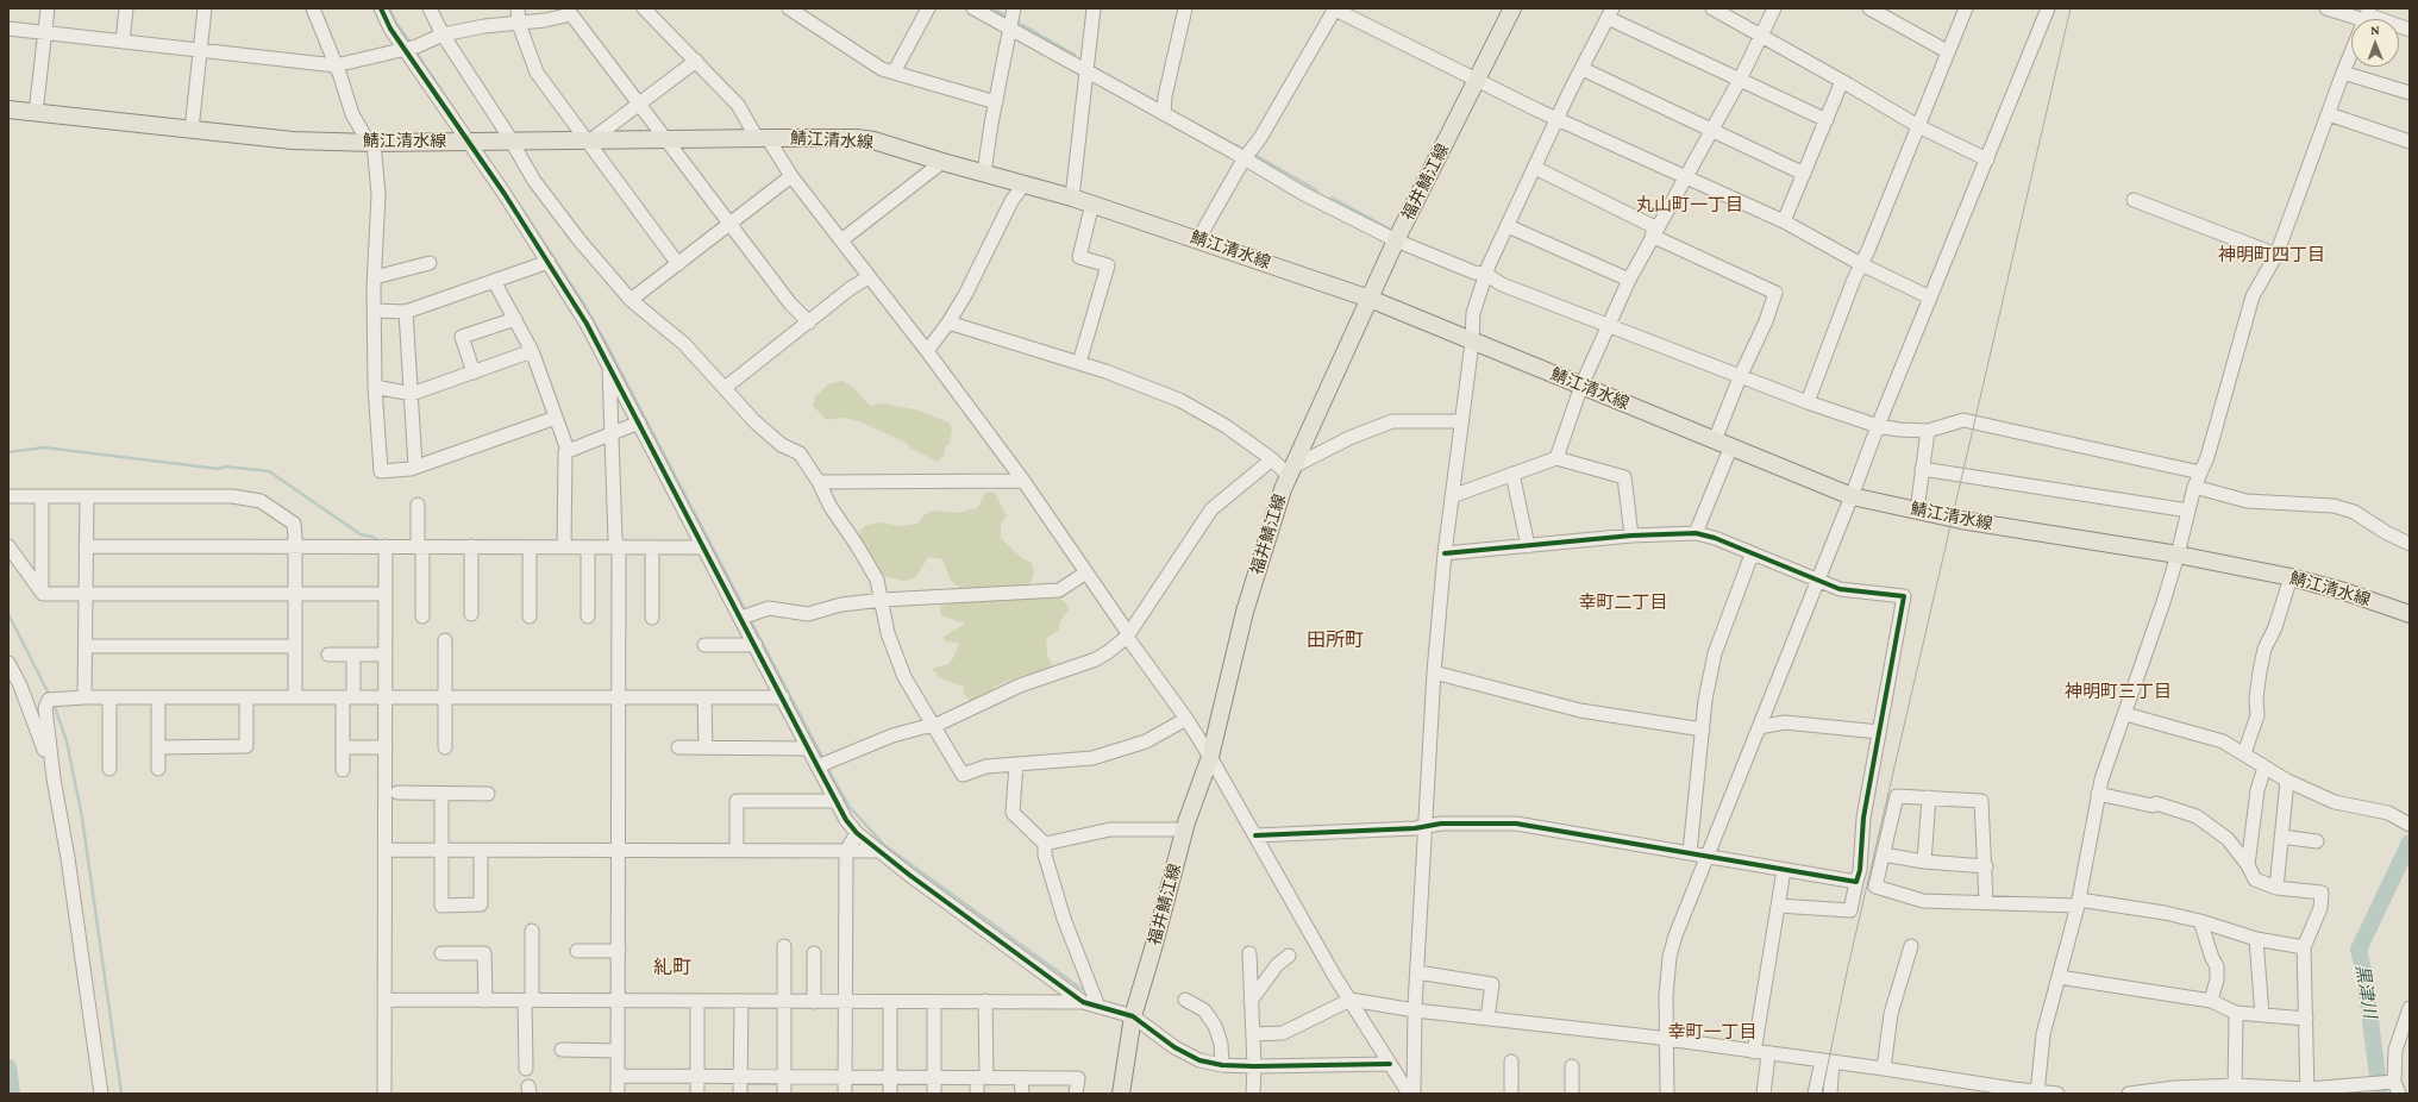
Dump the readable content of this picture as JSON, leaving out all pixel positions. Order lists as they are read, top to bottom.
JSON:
{
  "streets": {
    "main road": ["鯖江清水線", "福井鯖江線"]
  },
  "crossings": [
    ["鯖江清水線", "福井鯖江線"]
  ],
  "districts": [
    "丸山町一丁目",
    "神明町四丁目",
    "幸町二丁目",
    "田所町",
    "神明町三丁目",
    "糺町",
    "幸町一丁目"
  ],
  "water": ["黒津川"],
  "north": "top"
}
